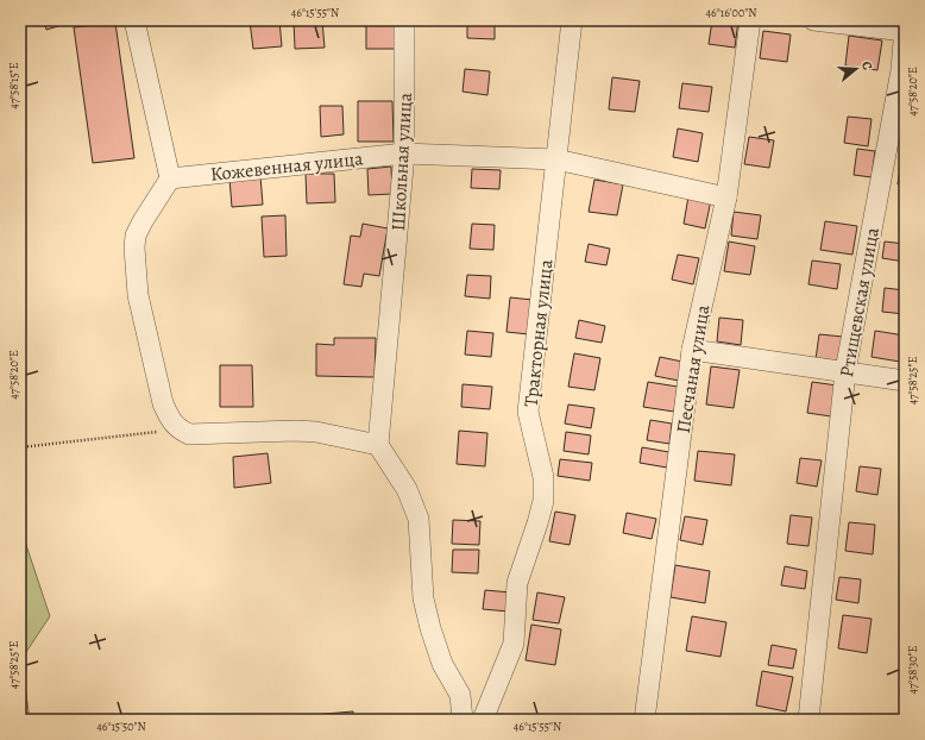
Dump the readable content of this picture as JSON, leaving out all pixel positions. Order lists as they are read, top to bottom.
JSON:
{
  "streets": {
    "street": [
      "Школьная улица",
      "Кожевенная улица",
      "Ртищевская улица",
      "Тракторная улица",
      "Песчаная улица"
    ]
  },
  "crossings": [
    ["Школьная улица", "Кожевенная улица"],
    ["Кожевенная улица", "Тракторная улица"],
    ["Кожевенная улица", "Песчаная улица"]
  ],
  "north": "right",
  "coordinates": [
    "46°15'55\"N",
    "46°16'00\"N",
    "47°58'15\"E",
    "47°58'20\"E",
    "47°58'25\"E",
    "47°58'30\"E",
    "46°15'50\"N"
  ]
}
